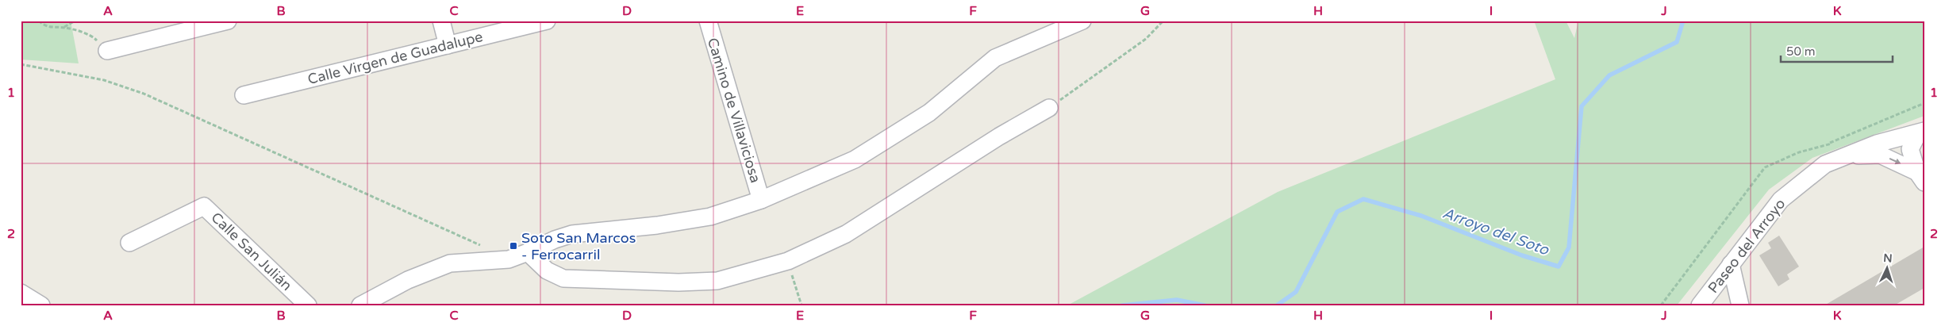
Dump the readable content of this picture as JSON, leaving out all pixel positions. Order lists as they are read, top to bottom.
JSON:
{
  "streets": {
    "street": [
      "Calle Virgen de Guadalupe",
      "Camino de Villaviciosa",
      "Paseo del Arroyo",
      "Calle San Julián"
    ]
  },
  "water": ["Arroyo del Soto"],
  "places": {
    "transit": ["Soto San Marcos - Ferrocarril"]
  },
  "scale_bar": "50 m",
  "north": "top",
  "grid": {
    "columns": [
      "A",
      "B",
      "C",
      "D",
      "E",
      "F",
      "G",
      "H",
      "I",
      "J",
      "K"
    ],
    "rows": ["1", "2"]
  }
}
